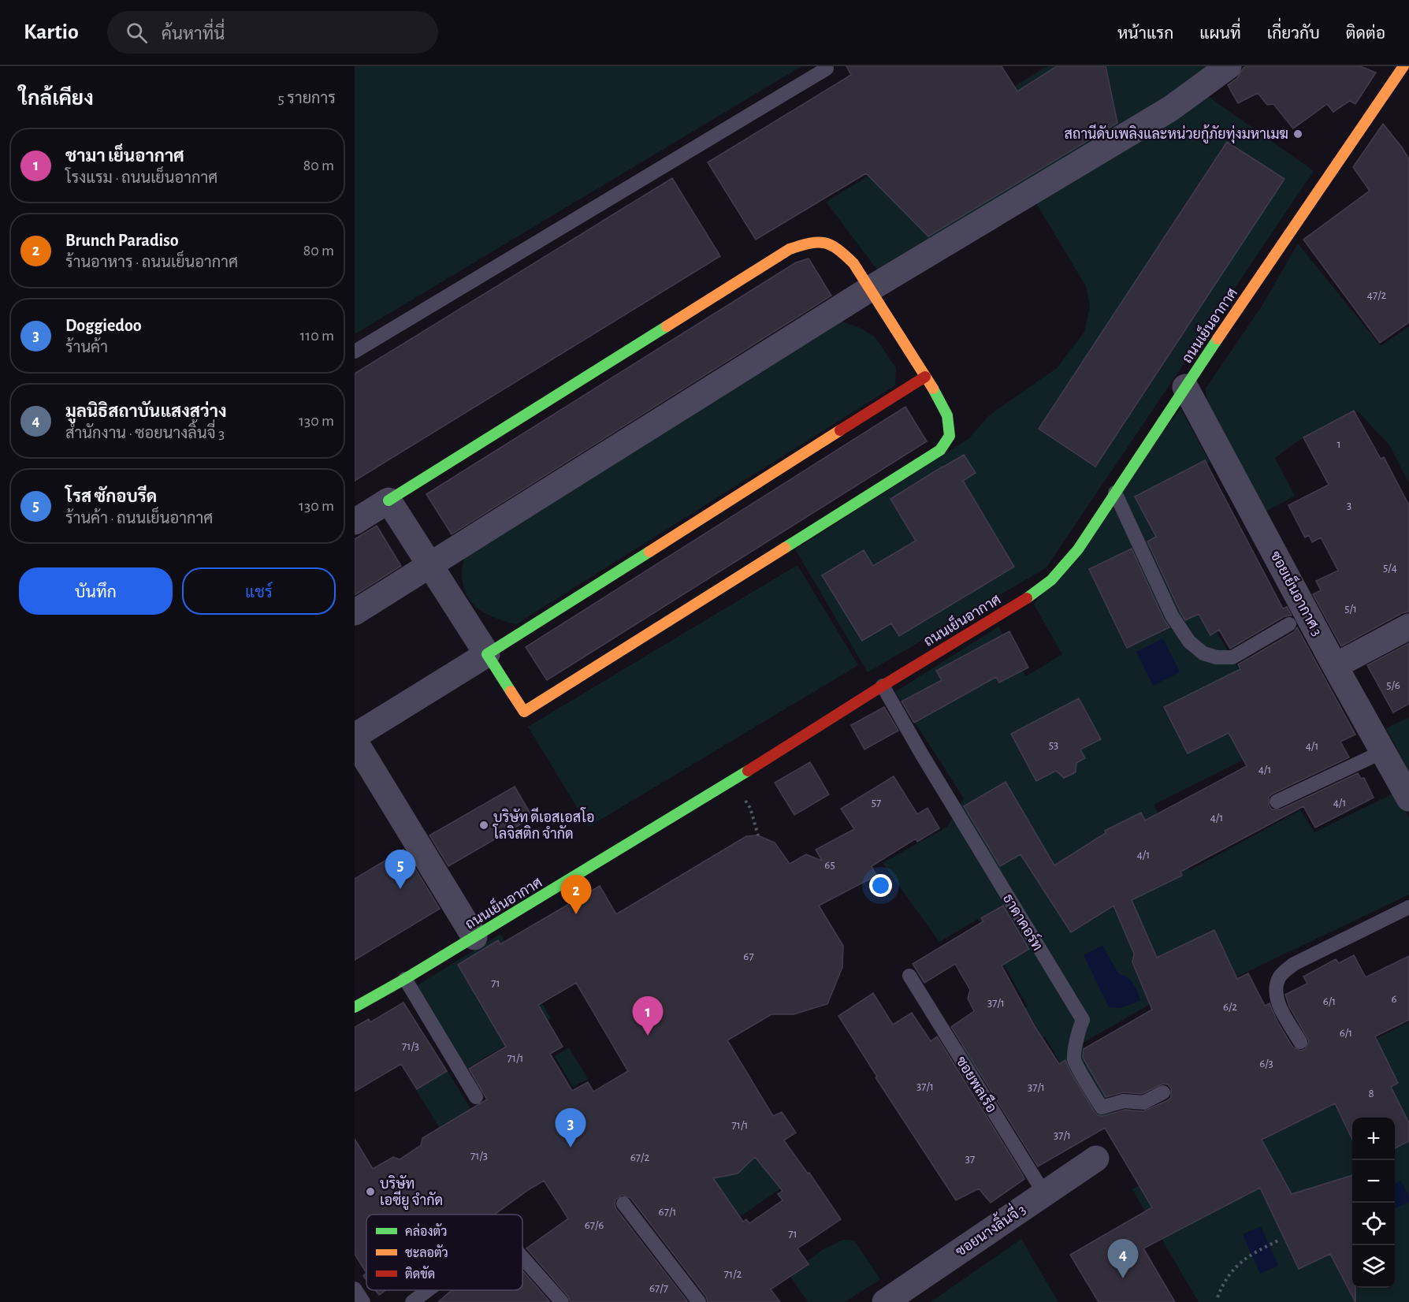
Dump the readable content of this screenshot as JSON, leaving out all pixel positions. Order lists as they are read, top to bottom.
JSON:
{
  "streets": {
    "street": ["ถนนเย็นอากาศ", "ซอยเย็นอากาศ 3", "ซอยนางลิ้นจี่ 3"],
    "lane": ["ธาดาคอร์ท", "ซอยพลเรือ"]
  },
  "crossings": [
    ["ถนนเย็นอากาศ", "ซอยเย็นอากาศ 3"],
    ["ถนนเย็นอากาศ", "ธาดาคอร์ท"],
    ["ซอยพลเรือ", "ซอยนางลิ้นจี่ 3"]
  ],
  "places": ["สถานีดับเพลิงและหน่วยกู้ภัยทุ่งมหาเมฆ", "บริษัท ดีเอสเอสโอ โลจิสติก จำกัด", "บริษัท เอซียู จำกัด"],
  "house_numbers": [
    "47/2",
    "1",
    "3",
    "5/4",
    "5/1",
    "5/6",
    "53",
    "4/1",
    "4/1",
    "57",
    "4/1",
    "4/1",
    "4/1",
    "65",
    "67",
    "71",
    "6",
    "6/1",
    "37/1",
    "6/2",
    "6/1",
    "71/3",
    "71/1",
    "6/3",
    "37/1",
    "37/1",
    "8",
    "71/1",
    "37/1",
    "71/3",
    "67/2",
    "37",
    "67/1",
    "67/6",
    "71",
    "71/2",
    "67/7"
  ],
  "legend": ["คล่องตัว", "ชะลอตัว", "ติดขัด"],
  "page": {
    "header": "Kartio",
    "search": "ค้นหาที่นี่",
    "nav": [
      "หน้าแรก",
      "แผนที่",
      "เกี่ยวกับ",
      "ติดต่อ"
    ],
    "heading": ["ใกล้เคียง", "5 รายการ"],
    "list": [
      {
        "mark": "1",
        "name": "ชามา เย็นอากาศ",
        "note": "โรงแรม · ถนนเย็นอากาศ",
        "value": "80 m"
      },
      {
        "mark": "2",
        "name": "Brunch Paradiso",
        "note": "ร้านอาหาร · ถนนเย็นอากาศ",
        "value": "80 m"
      },
      {
        "mark": "3",
        "name": "Doggiedoo",
        "note": "ร้านค้า",
        "value": "110 m"
      },
      {
        "mark": "4",
        "name": "มูลนิธิสถาบันแสงสว่าง",
        "note": "สำนักงาน · ซอยนางลิ้นจี่ 3",
        "value": "130 m"
      },
      {
        "mark": "5",
        "name": "โรส ซักอบรีด",
        "note": "ร้านค้า · ถนนเย็นอากาศ",
        "value": "130 m"
      }
    ],
    "buttons": ["บันทึก", "แชร์"],
    "pins": [
      "5",
      "2",
      "1",
      "3",
      "4"
    ],
    "map_buttons": ["+", "−"]
  }
}
